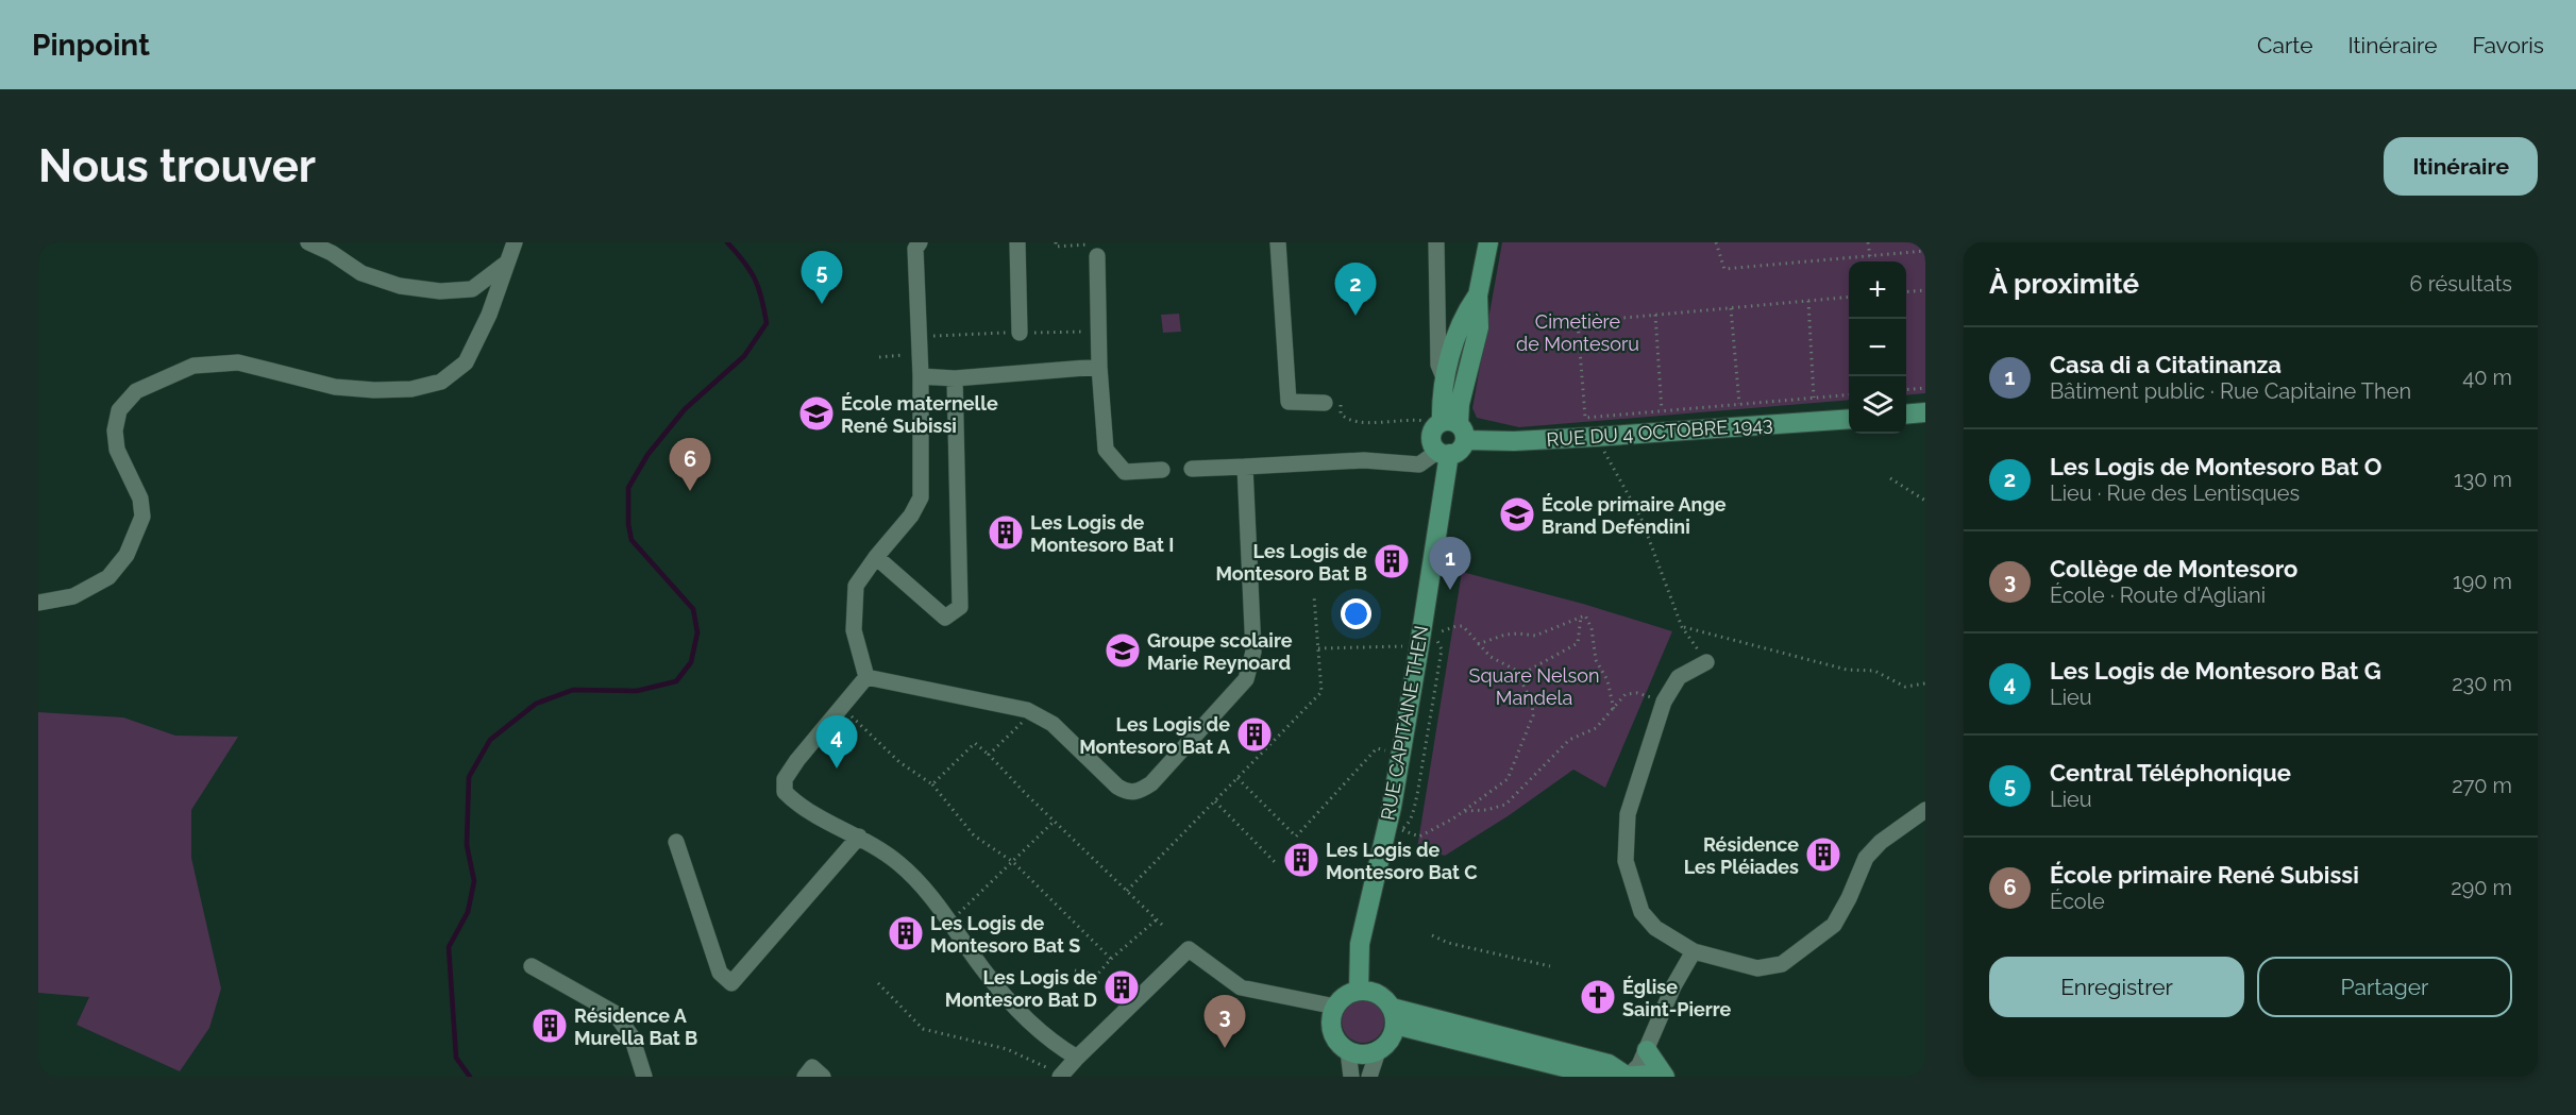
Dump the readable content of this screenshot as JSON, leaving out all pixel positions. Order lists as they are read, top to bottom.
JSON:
{
  "streets": {
    "main road": ["RUE DU 4 OCTOBRE 1943", "RUE CAPITAINE THEN"]
  },
  "crossings": [
    ["RUE DU 4 OCTOBRE 1943", "RUE CAPITAINE THEN"]
  ],
  "parks": ["Cimetière de Montesoru", "Square Nelson Mandela"],
  "places": {
    "school or university": ["École maternelle René Subissi", "École primaire Ange Brand Defendini", "Groupe scolaire Marie Reynoard"],
    "building": [
      "Les Logis de Montesoro Bat I",
      "Les Logis de Montesoro Bat B",
      "Les Logis de Montesoro Bat A",
      "Résidence Les Pléiades",
      "Les Logis de Montesoro Bat C",
      "Les Logis de Montesoro Bat S",
      "Les Logis de Montesoro Bat D",
      "Résidence A Murella Bat B"
    ],
    "church": ["Église Saint-Pierre"]
  },
  "page": {
    "header": "Pinpoint",
    "nav": ["Carte", "Itinéraire", "Favoris"],
    "buttons": [
      "Itinéraire",
      ["Enregistrer", "Partager"]
    ],
    "title": "Nous trouver",
    "heading": ["À proximité", "6 résultats"],
    "pins": [
      "5",
      "2",
      "6",
      "1",
      "4",
      "3"
    ],
    "map_buttons": ["+", "−"],
    "list": [
      {
        "mark": "1",
        "name": "Casa di a Citatinanza",
        "note": "Bâtiment public · Rue Capitaine Then",
        "value": "40 m"
      },
      {
        "mark": "2",
        "name": "Les Logis de Montesoro Bat O",
        "note": "Lieu · Rue des Lentisques",
        "value": "130 m"
      },
      {
        "mark": "3",
        "name": "Collège de Montesoro",
        "note": "École · Route d'Agliani",
        "value": "190 m"
      },
      {
        "mark": "4",
        "name": "Les Logis de Montesoro Bat G",
        "note": "Lieu",
        "value": "230 m"
      },
      {
        "mark": "5",
        "name": "Central Téléphonique",
        "note": "Lieu",
        "value": "270 m"
      },
      {
        "mark": "6",
        "name": "École primaire René Subissi",
        "note": "École",
        "value": "290 m"
      }
    ]
  }
}
